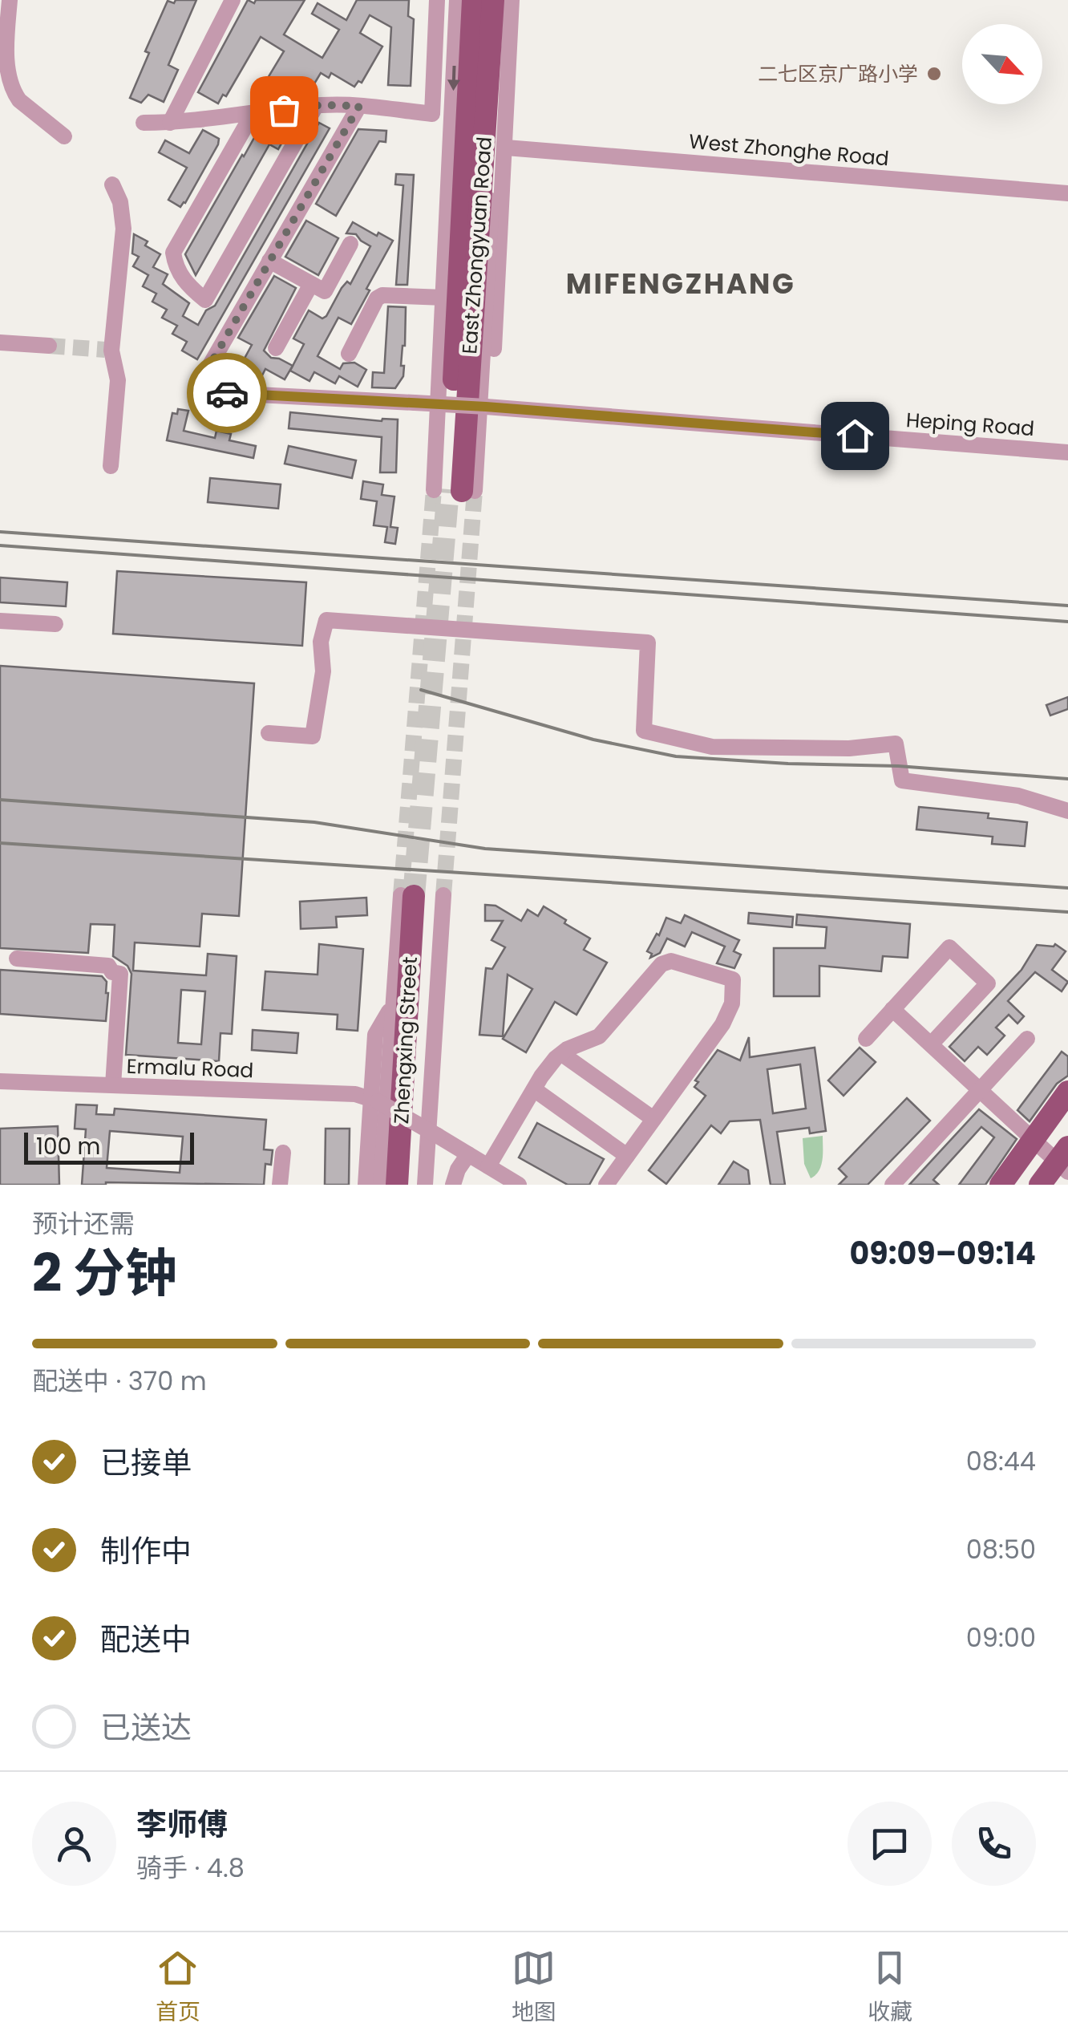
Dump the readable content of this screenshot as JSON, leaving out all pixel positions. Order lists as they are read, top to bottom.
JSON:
{
  "streets": {
    "main road": ["East Zhongyuan Road", "Zhengxing Street"],
    "street": ["West Zhonghe Road", "Heping Road", "Ermalu Road"]
  },
  "districts": ["MIFENGZHANG"],
  "places": ["二七区京广路小学"],
  "scale_bar": "100 m",
  "north": "bottom right",
  "page": {
    "scale": "100 m",
    "heading": ["2 分钟", "预计还需", "09:09–09:14"],
    "panel": ["李师傅", "骑手 · 4.8"],
    "bar": "配送中 · 370 m",
    "list": [
      ["已接单", "08:44"],
      ["制作中", "08:50"],
      ["配送中", "09:00"],
      "已送达"
    ],
    "tabs": ["首页", "地图", "收藏"]
  }
}
